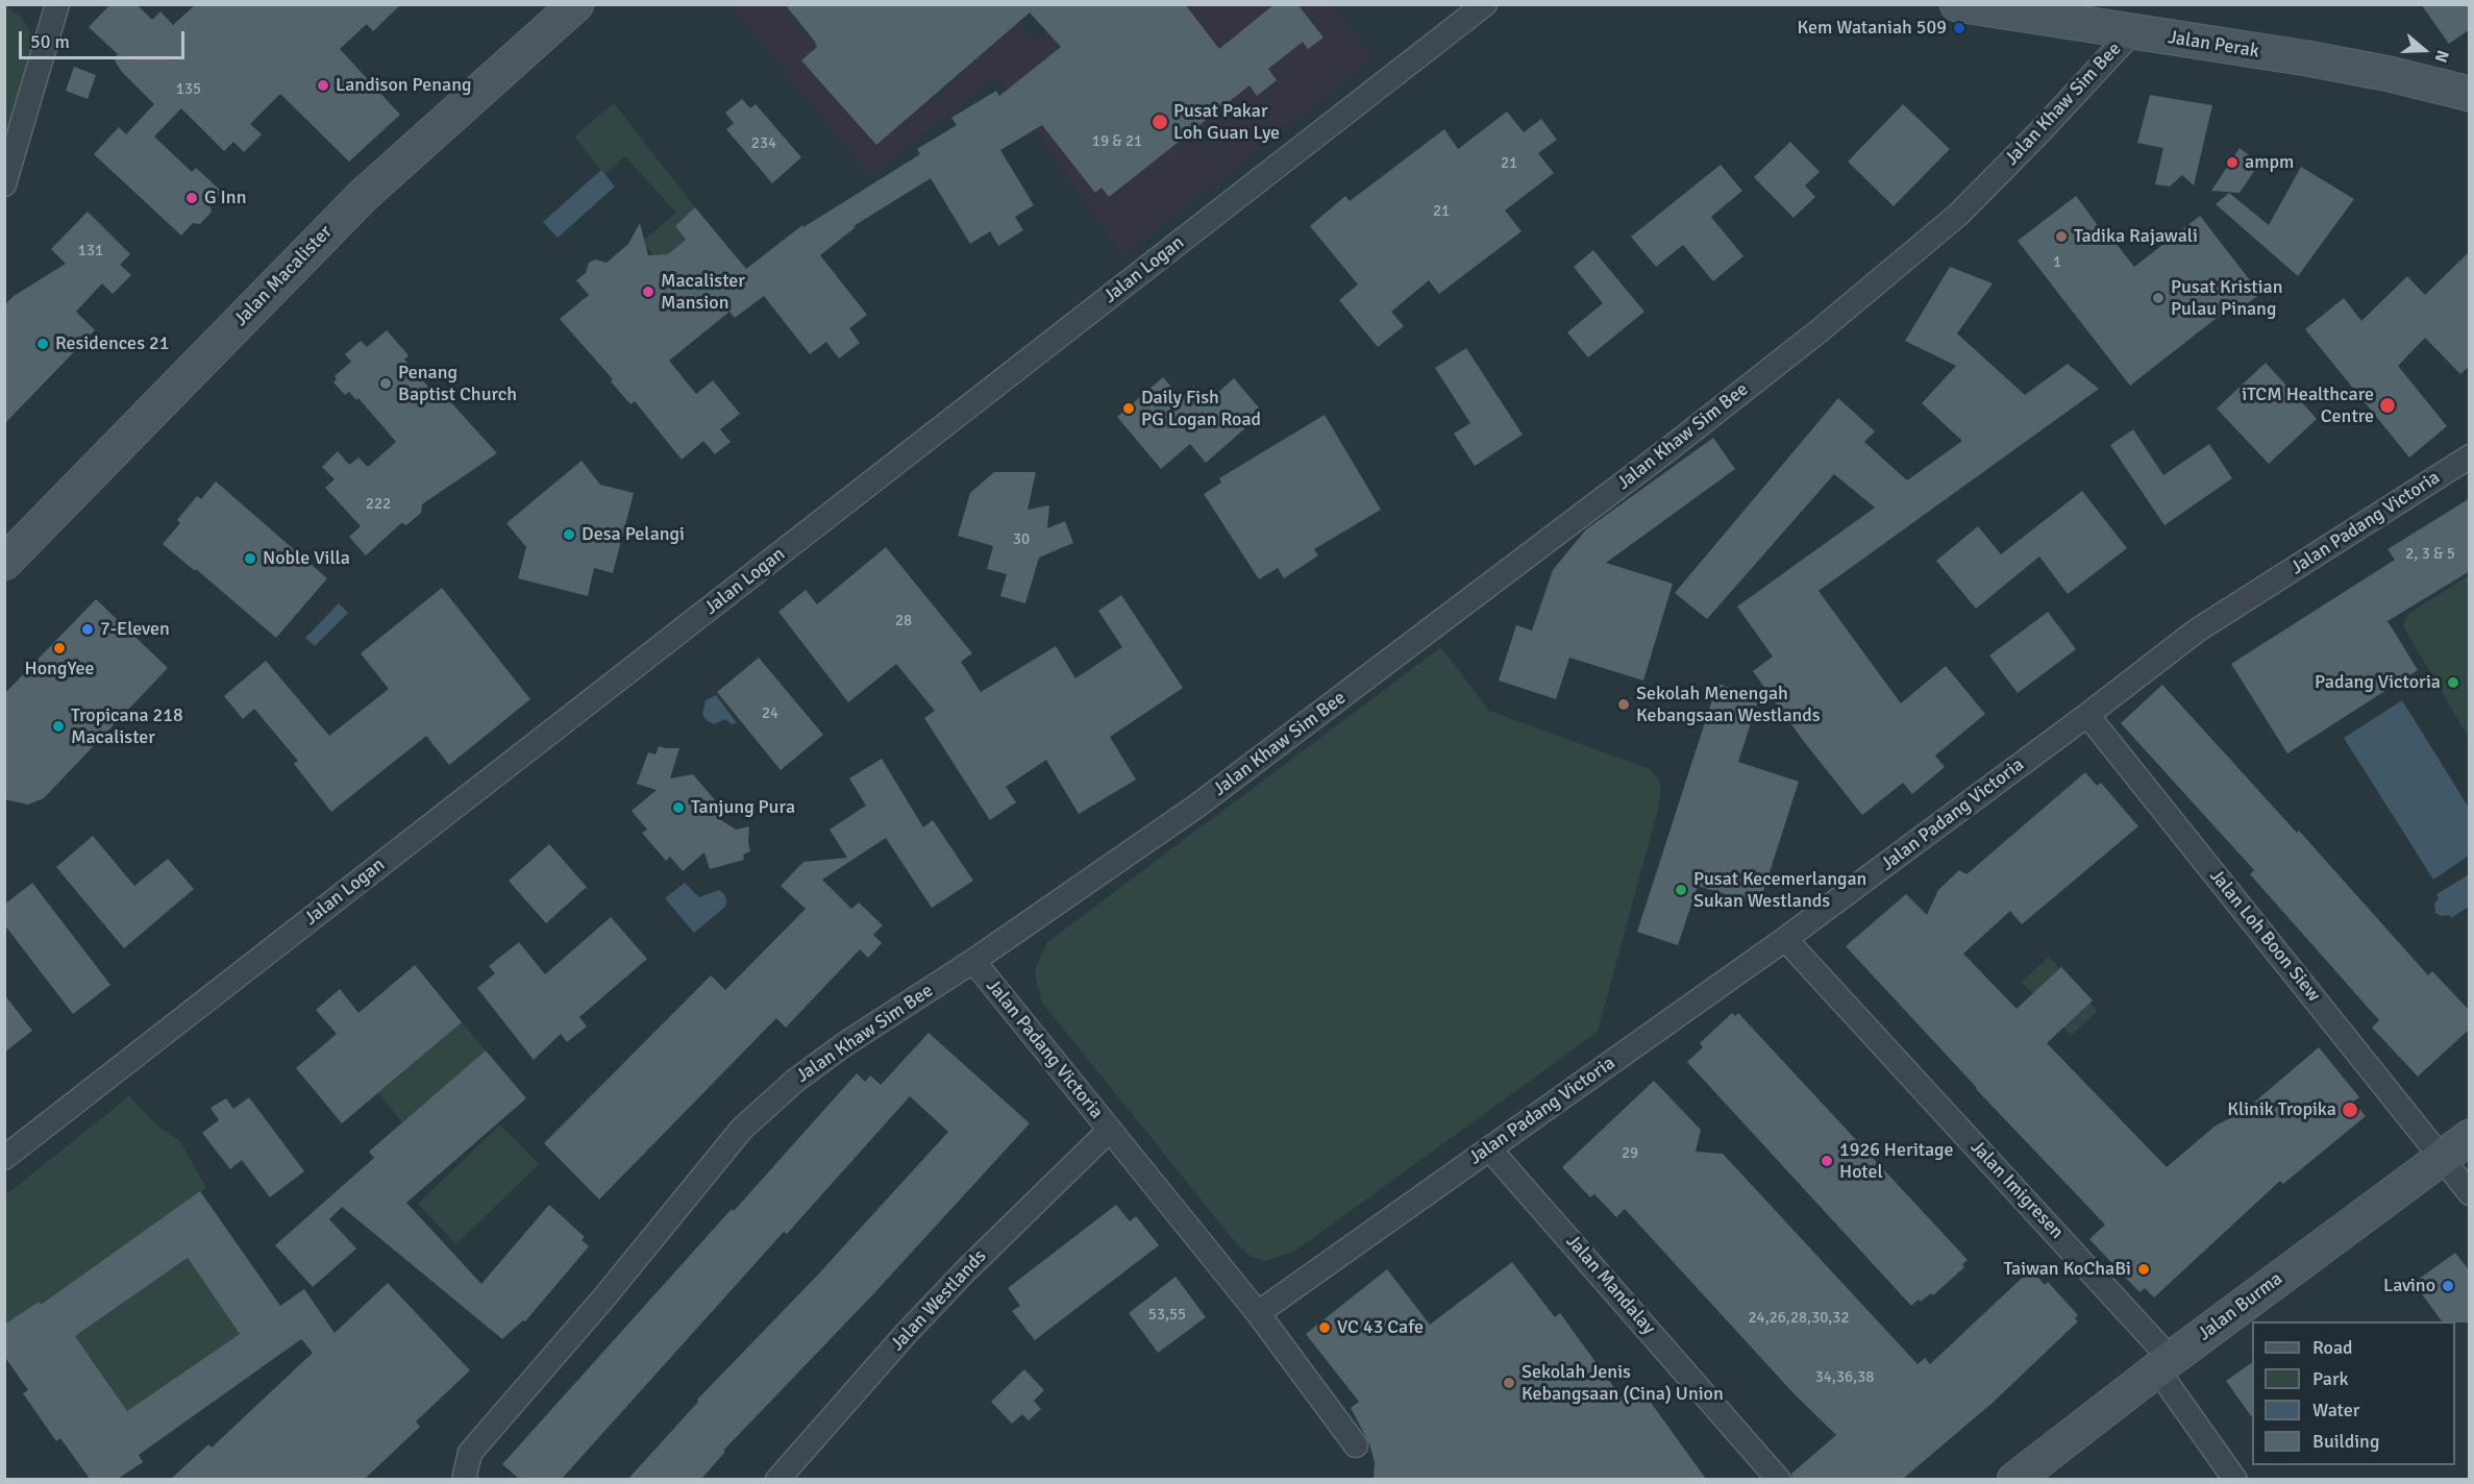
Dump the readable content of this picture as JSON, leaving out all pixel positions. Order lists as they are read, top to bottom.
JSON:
{
  "streets": {
    "main road": ["Jalan Perak", "Jalan Macalister", "Jalan Burma"],
    "street": [
      "Jalan Khaw Sim Bee",
      "Jalan Logan",
      "Jalan Padang Victoria",
      "Jalan Loh Boon Siew",
      "Jalan Imigresen",
      "Jalan Mandalay",
      "Jalan Westlands"
    ]
  },
  "crossings": [
    ["Jalan Perak", "Jalan Khaw Sim Bee"],
    ["Jalan Khaw Sim Bee", "Jalan Padang Victoria"],
    ["Jalan Padang Victoria", "Jalan Loh Boon Siew"],
    ["Jalan Padang Victoria", "Jalan Imigresen"],
    ["Jalan Padang Victoria", "Jalan Mandalay"],
    ["Jalan Padang Victoria", "Jalan Westlands"],
    ["Jalan Loh Boon Siew", "Jalan Burma"],
    ["Jalan Imigresen", "Jalan Burma"]
  ],
  "places": [
    "Kem Wataniah 509",
    "Landison Penang",
    "Pusat Pakar Loh Guan Lye",
    "ampm",
    "G Inn",
    "Tadika Rajawali",
    "Macalister Mansion",
    "Pusat Kristian Pulau Pinang",
    "Residences 21",
    "Penang Baptist Church",
    "iTCM Healthcare Centre",
    "Daily Fish PG Logan Road",
    "Desa Pelangi",
    "Noble Villa",
    "7-Eleven",
    "HongYee",
    "Padang Victoria",
    "Sekolah Menengah Kebangsaan Westlands",
    "Tropicana 218 Macalister",
    "Tanjung Pura",
    "Pusat Kecemerlangan Sukan Westlands",
    "Klinik Tropika",
    "1926 Heritage Hotel",
    "Taiwan KoChaBi",
    "Lavino",
    "VC 43 Cafe",
    "Sekolah Jenis Kebangsaan (Cina) Union"
  ],
  "house_numbers": [
    "135",
    "19 & 21",
    "234",
    "21",
    "21",
    "131",
    "1",
    "222",
    "30",
    "2, 3 & 5",
    "28",
    "24",
    "29",
    "53,55",
    "24,26,28,30,32",
    "34,36,38"
  ],
  "legend": [
    "Road",
    "Park",
    "Water",
    "Building"
  ],
  "scale_bar": "50 m",
  "north": "right"
}
